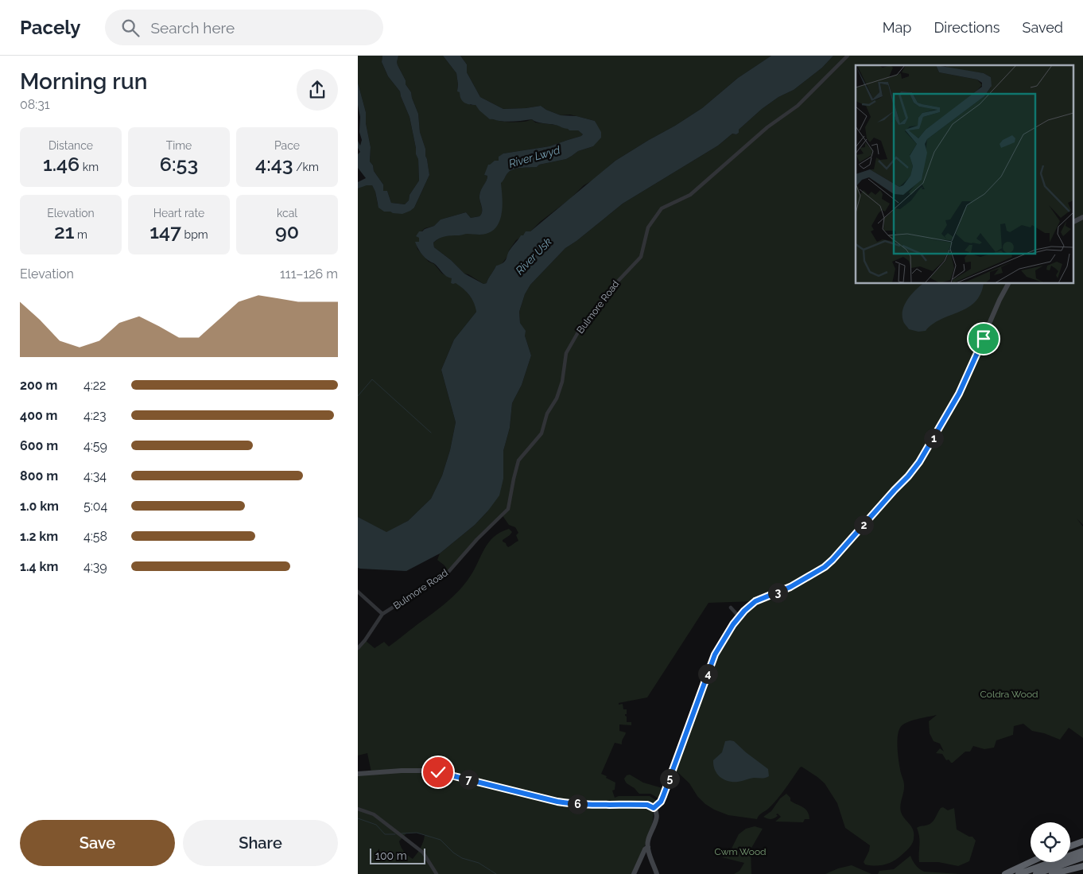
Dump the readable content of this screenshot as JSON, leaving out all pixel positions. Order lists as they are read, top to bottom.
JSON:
{
  "streets": {
    "street": ["Bulmore Road"]
  },
  "water": ["River Lwyd", "River Usk"],
  "parks": ["Coldra Wood", "Cwm Wood"],
  "scale_bar": "100 m",
  "page": {
    "header": "Pacely",
    "search": "Search here",
    "nav": ["Map", "Directions", "Saved"],
    "heading": ["Morning run", "08:31"],
    "stats": [
      ["Distance", "1.46 km"],
      ["Time", "6:53"],
      ["Pace", "4:43 /km"],
      ["Elevation", "21 m"],
      ["Heart rate", "147 bpm"],
      ["kcal", "90"]
    ],
    "chart": ["Elevation", "111–126 m"],
    "list": [
      {
        "name": "200 m",
        "note": "4:22"
      },
      {
        "name": "400 m",
        "note": "4:23"
      },
      {
        "name": "600 m",
        "note": "4:59"
      },
      {
        "name": "800 m",
        "note": "4:34"
      },
      {
        "name": "1.0 km",
        "note": "5:04"
      },
      {
        "name": "1.2 km",
        "note": "4:58"
      },
      {
        "name": "1.4 km",
        "note": "4:39"
      }
    ],
    "pins": [
      "1",
      "2",
      "3",
      "4",
      "5",
      "7",
      "6"
    ],
    "buttons": ["Save", "Share"],
    "scale": "100 m"
  }
}
